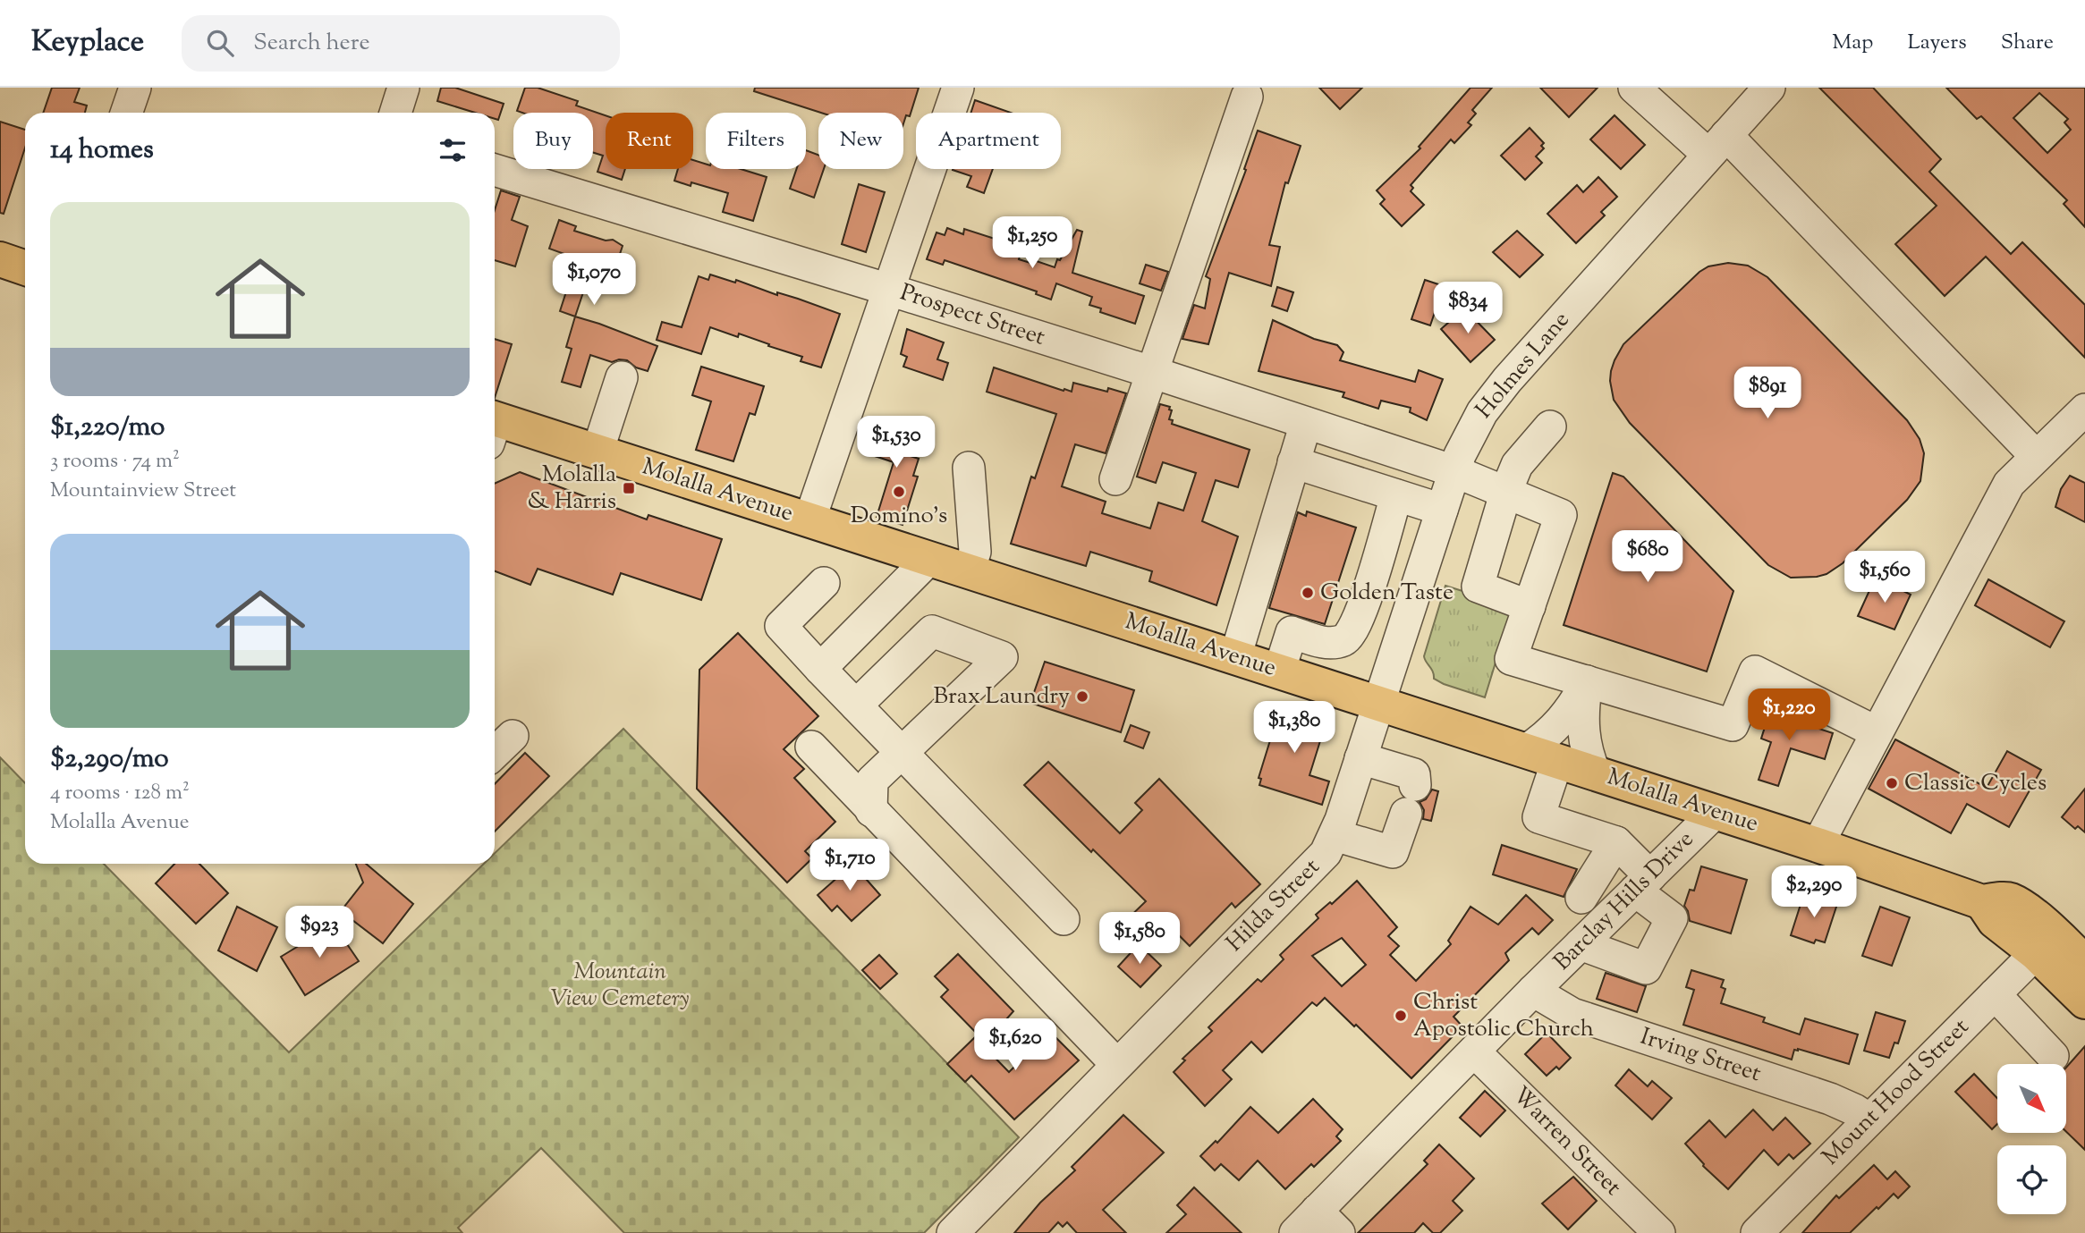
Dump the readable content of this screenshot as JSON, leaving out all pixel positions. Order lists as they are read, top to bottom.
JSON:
{
  "streets": {
    "main road": ["Molalla Avenue"],
    "street": [
      "Prospect Street",
      "Holmes Lane",
      "Barclay Hills Drive",
      "Hilda Street",
      "Irving Street",
      "Mount Hood Street",
      "Warren Street"
    ]
  },
  "crossings": [
    ["Prospect Street", "Holmes Lane"],
    ["Holmes Lane", "Molalla Avenue"],
    ["Holmes Lane", "Hilda Street"],
    ["Molalla Avenue", "Barclay Hills Drive"],
    ["Molalla Avenue", "Hilda Street"],
    ["Molalla Avenue", "Mount Hood Street"],
    ["Barclay Hills Drive", "Irving Street"],
    ["Barclay Hills Drive", "Warren Street"],
    ["Irving Street", "Mount Hood Street"]
  ],
  "parks": ["Mountain View Cemetery"],
  "places": {
    "transit": ["Molalla & Harris"],
    "other": [
      "Domino's",
      "Golden Taste",
      "Brax Laundry",
      "Classic Cycles",
      "Christ Apostolic Church"
    ]
  },
  "north": "bottom right",
  "page": {
    "header": "Keyplace",
    "search": "Search here",
    "nav": ["Map", "Layers", "Share"],
    "chip": [
      "Buy",
      "Rent",
      "Filters",
      "New",
      "Apartment"
    ],
    "heading": "14 homes",
    "list": [
      {
        "name": "$1,220/mo",
        "note": "3 rooms · 74 m² · Mountainview Street"
      },
      {
        "name": "$2,290/mo",
        "note": "4 rooms · 128 m² · Molalla Avenue"
      }
    ],
    "price": [
      "$1,250",
      "$1,070",
      "$834",
      "$891",
      "$1,530",
      "$680",
      "$1,560",
      "$1,220",
      "$1,380",
      "$1,710",
      "$2,290",
      "$923",
      "$1,580",
      "$1,620"
    ]
  }
}
